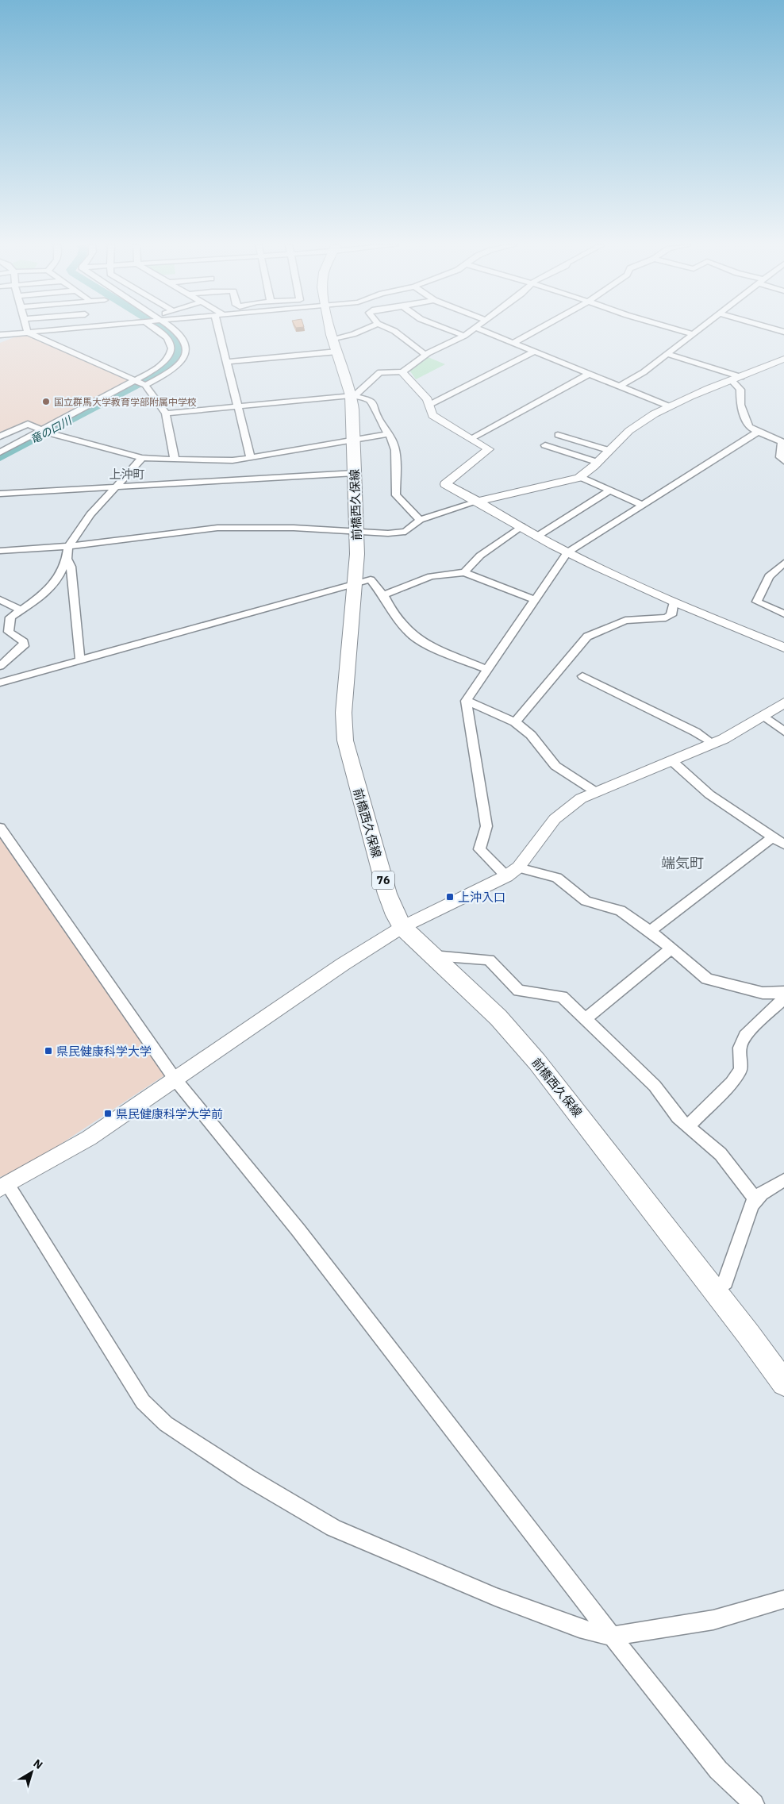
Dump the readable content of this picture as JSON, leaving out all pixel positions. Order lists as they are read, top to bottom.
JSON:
{
  "streets": {
    "main road": ["前橋西久保線", "76"]
  },
  "districts": ["上沖町", "端気町"],
  "water": ["竜の口川"],
  "places": {
    "other": ["国立群馬大学教育学部附属中学校"],
    "transit": ["上沖入口", "県民健康科学大学", "県民健康科学大学前"]
  },
  "north": "top right"
}
